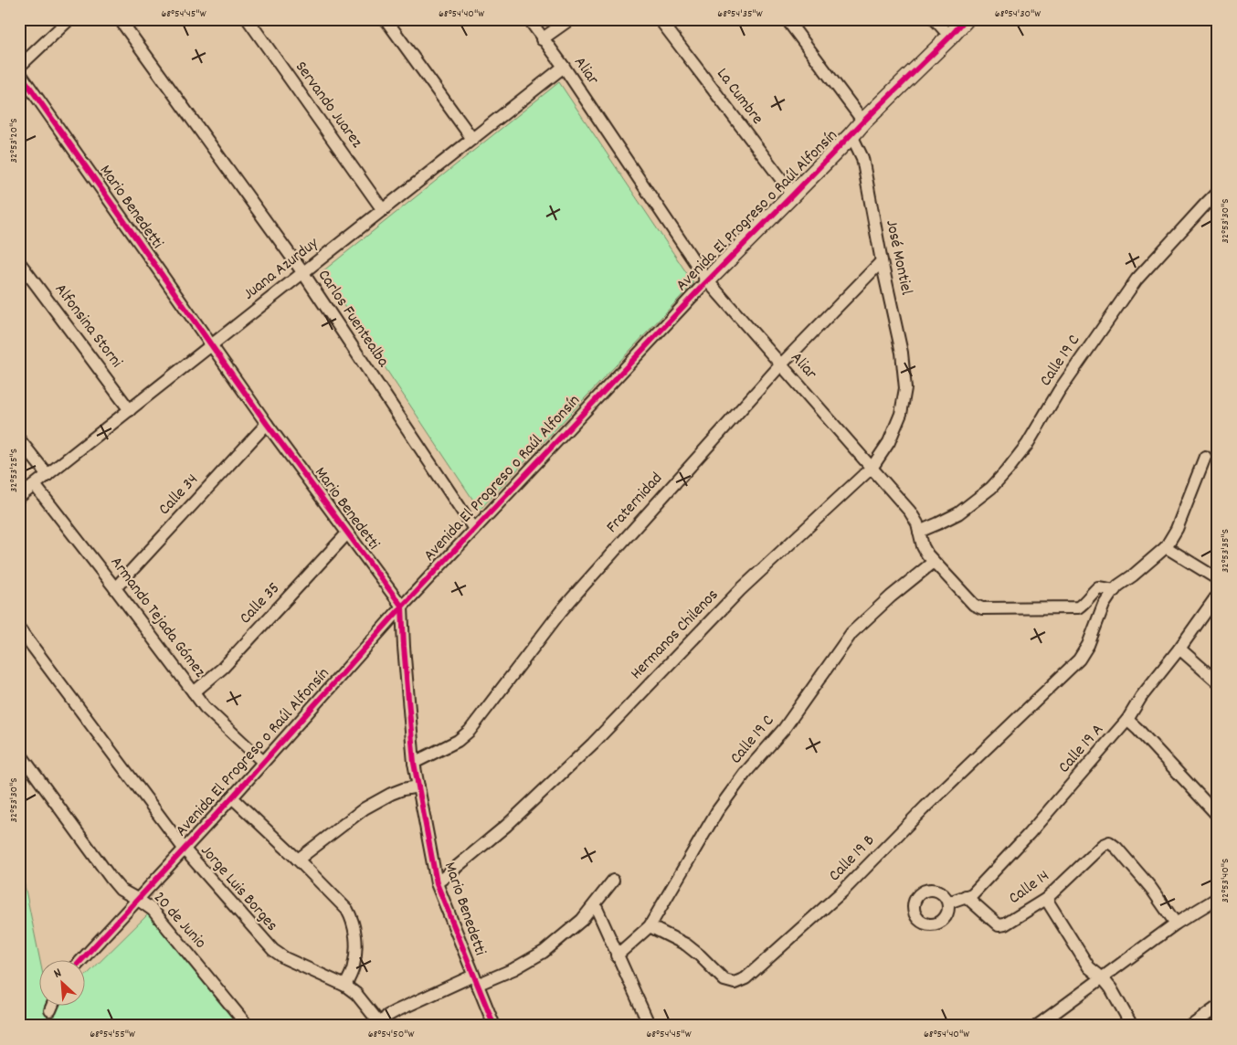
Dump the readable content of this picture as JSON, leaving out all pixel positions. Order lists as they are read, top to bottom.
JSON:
{
  "streets": {
    "street": [
      "Aliar",
      "La Cumbre",
      "Servando Juarez",
      "Mario Benedetti",
      "Avenida El Progreso o Raúl Alfonsín",
      "José Montiel",
      "Juana Azurduy",
      "Carlos Fuentealba",
      "Alfonsina Storni",
      "Calle 19 C",
      "Calle 34",
      "Fraternidad",
      "Calle 35",
      "Armando Tejada Gómez",
      "Hermanos Chilenos",
      "Calle 19 A",
      "Calle 19 B",
      "Calle 14",
      "Jorge Luis Borges",
      "20 de Junio"
    ]
  },
  "crossings": [
    ["Aliar", "Avenida El Progreso o Raúl Alfonsín"],
    ["Aliar", "Juana Azurduy"],
    ["Aliar", "Calle 19 C"],
    ["Aliar", "Fraternidad"],
    ["Aliar", "Hermanos Chilenos"],
    ["Aliar", "Calle 19 B"],
    ["La Cumbre", "Avenida El Progreso o Raúl Alfonsín"],
    ["Servando Juarez", "Juana Azurduy"],
    ["Mario Benedetti", "Avenida El Progreso o Raúl Alfonsín"],
    ["Mario Benedetti", "Juana Azurduy"],
    ["Mario Benedetti", "Calle 34"],
    ["Mario Benedetti", "Fraternidad"],
    ["Mario Benedetti", "Calle 35"],
    ["Mario Benedetti", "Hermanos Chilenos"],
    ["Avenida El Progreso o Raúl Alfonsín", "José Montiel"],
    ["Avenida El Progreso o Raúl Alfonsín", "Carlos Fuentealba"],
    ["Avenida El Progreso o Raúl Alfonsín", "Armando Tejada Gómez"],
    ["Avenida El Progreso o Raúl Alfonsín", "Jorge Luis Borges"],
    ["Avenida El Progreso o Raúl Alfonsín", "20 de Junio"],
    ["José Montiel", "Fraternidad"],
    ["José Montiel", "Hermanos Chilenos"],
    ["Juana Azurduy", "Carlos Fuentealba"],
    ["Juana Azurduy", "Alfonsina Storni"],
    ["Juana Azurduy", "Armando Tejada Gómez"],
    ["Calle 19 C", "Calle 19 B"],
    ["Calle 34", "Armando Tejada Gómez"],
    ["Calle 35", "Armando Tejada Gómez"],
    ["Calle 19 A", "Calle 14"]
  ],
  "north": "top left",
  "coordinates": [
    "68°54'45\"W",
    "68°54'40\"W",
    "68°54'35\"W",
    "68°54'30\"W",
    "32°53'20\"S",
    "32°53'30\"S",
    "32°53'25\"S",
    "32°53'35\"S",
    "32°53'40\"S",
    "68°54'55\"W",
    "68°54'50\"W"
  ]
}
